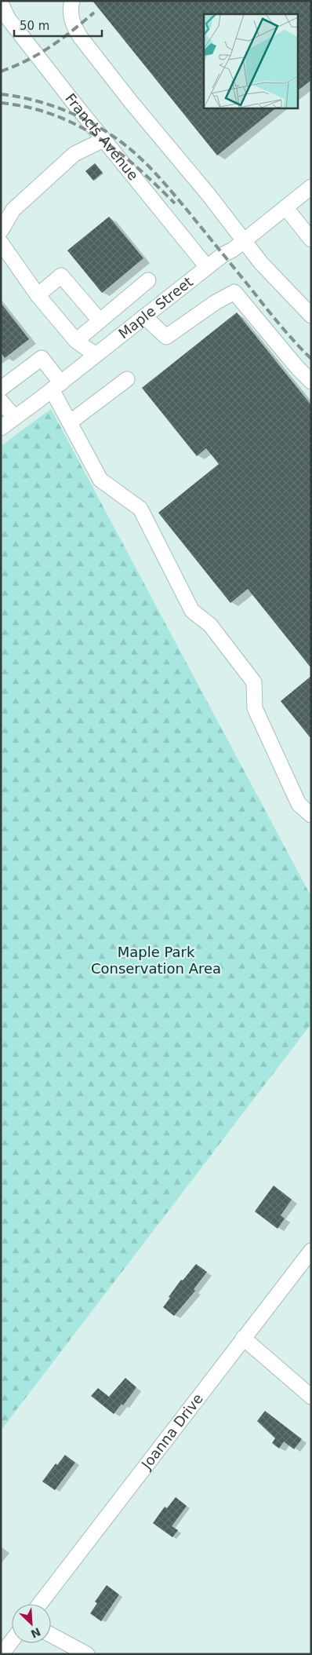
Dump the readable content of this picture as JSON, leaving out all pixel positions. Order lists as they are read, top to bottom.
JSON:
{
  "streets": {
    "street": ["Francis Avenue", "Maple Street", "Joanna Drive"]
  },
  "crossings": [
    ["Francis Avenue", "Maple Street"]
  ],
  "parks": ["Maple Park Conservation Area"],
  "scale_bar": "50 m",
  "north": "bottom right"
}
